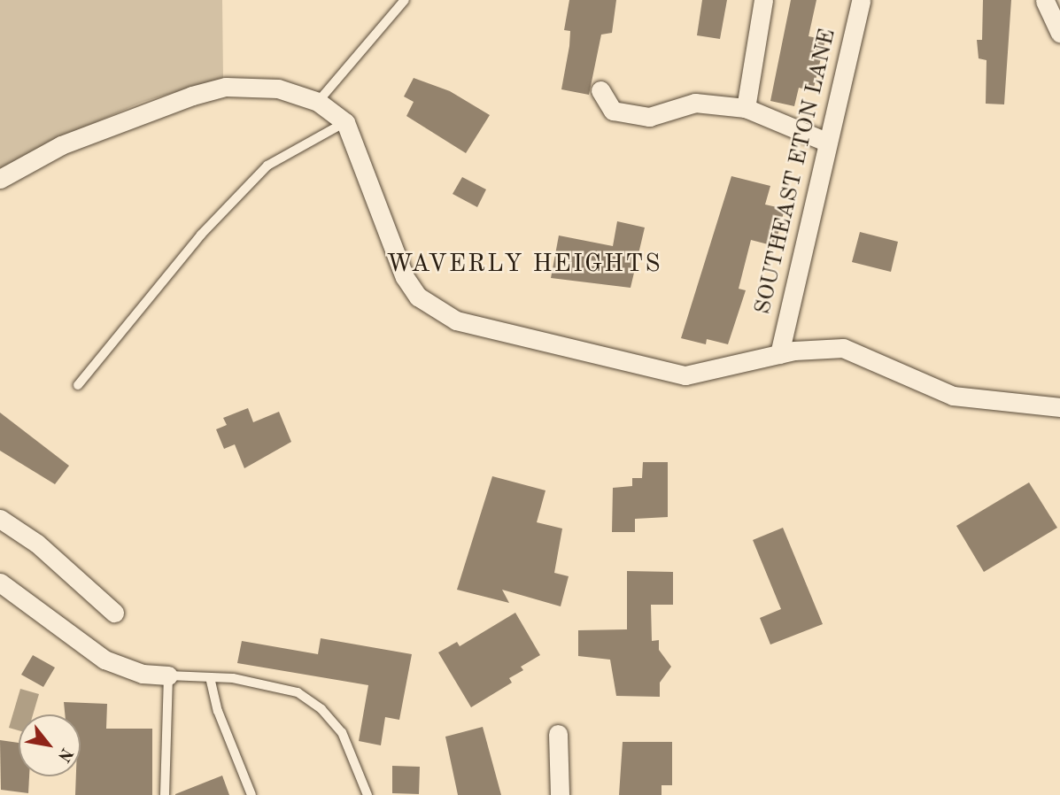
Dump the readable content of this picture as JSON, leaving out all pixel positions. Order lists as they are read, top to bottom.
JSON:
{
  "streets": {
    "street": ["SOUTHEAST ETON LANE"]
  },
  "districts": ["WAVERLY HEIGHTS"],
  "north": "bottom right"
}
